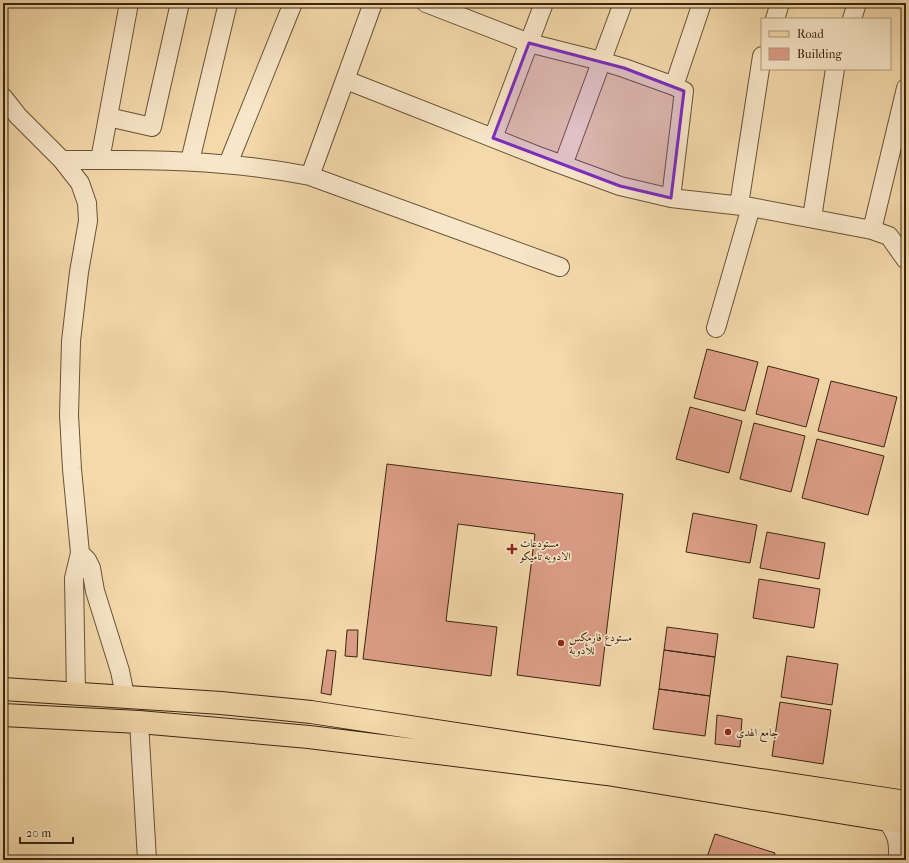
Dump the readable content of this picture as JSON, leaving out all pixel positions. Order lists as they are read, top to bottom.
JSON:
{
  "places": {
    "health": ["مستودعات الادويه تاميكو"],
    "other": ["مستودع فارمكس للأدوبة", "جامع الهدى"]
  },
  "legend": ["Road", "Building"],
  "scale_bar": "20 m"
}
